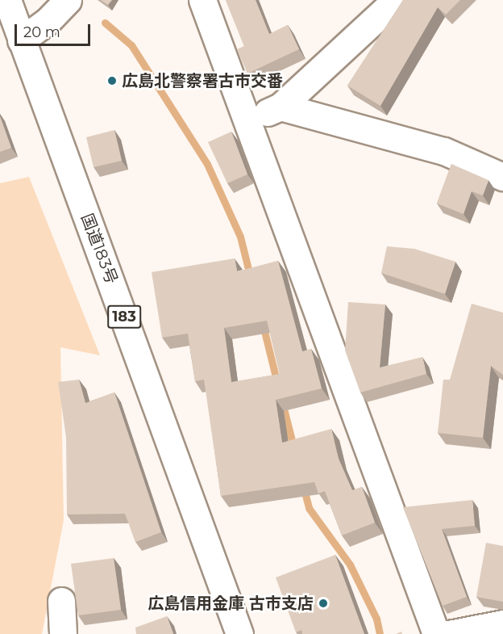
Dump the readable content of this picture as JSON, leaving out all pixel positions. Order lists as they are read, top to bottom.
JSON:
{
  "streets": {
    "main road": ["国道183号", "183"]
  },
  "places": ["広島北警察署古市交番", "広島信用金庫 古市支店"],
  "scale_bar": "20 m"
}
